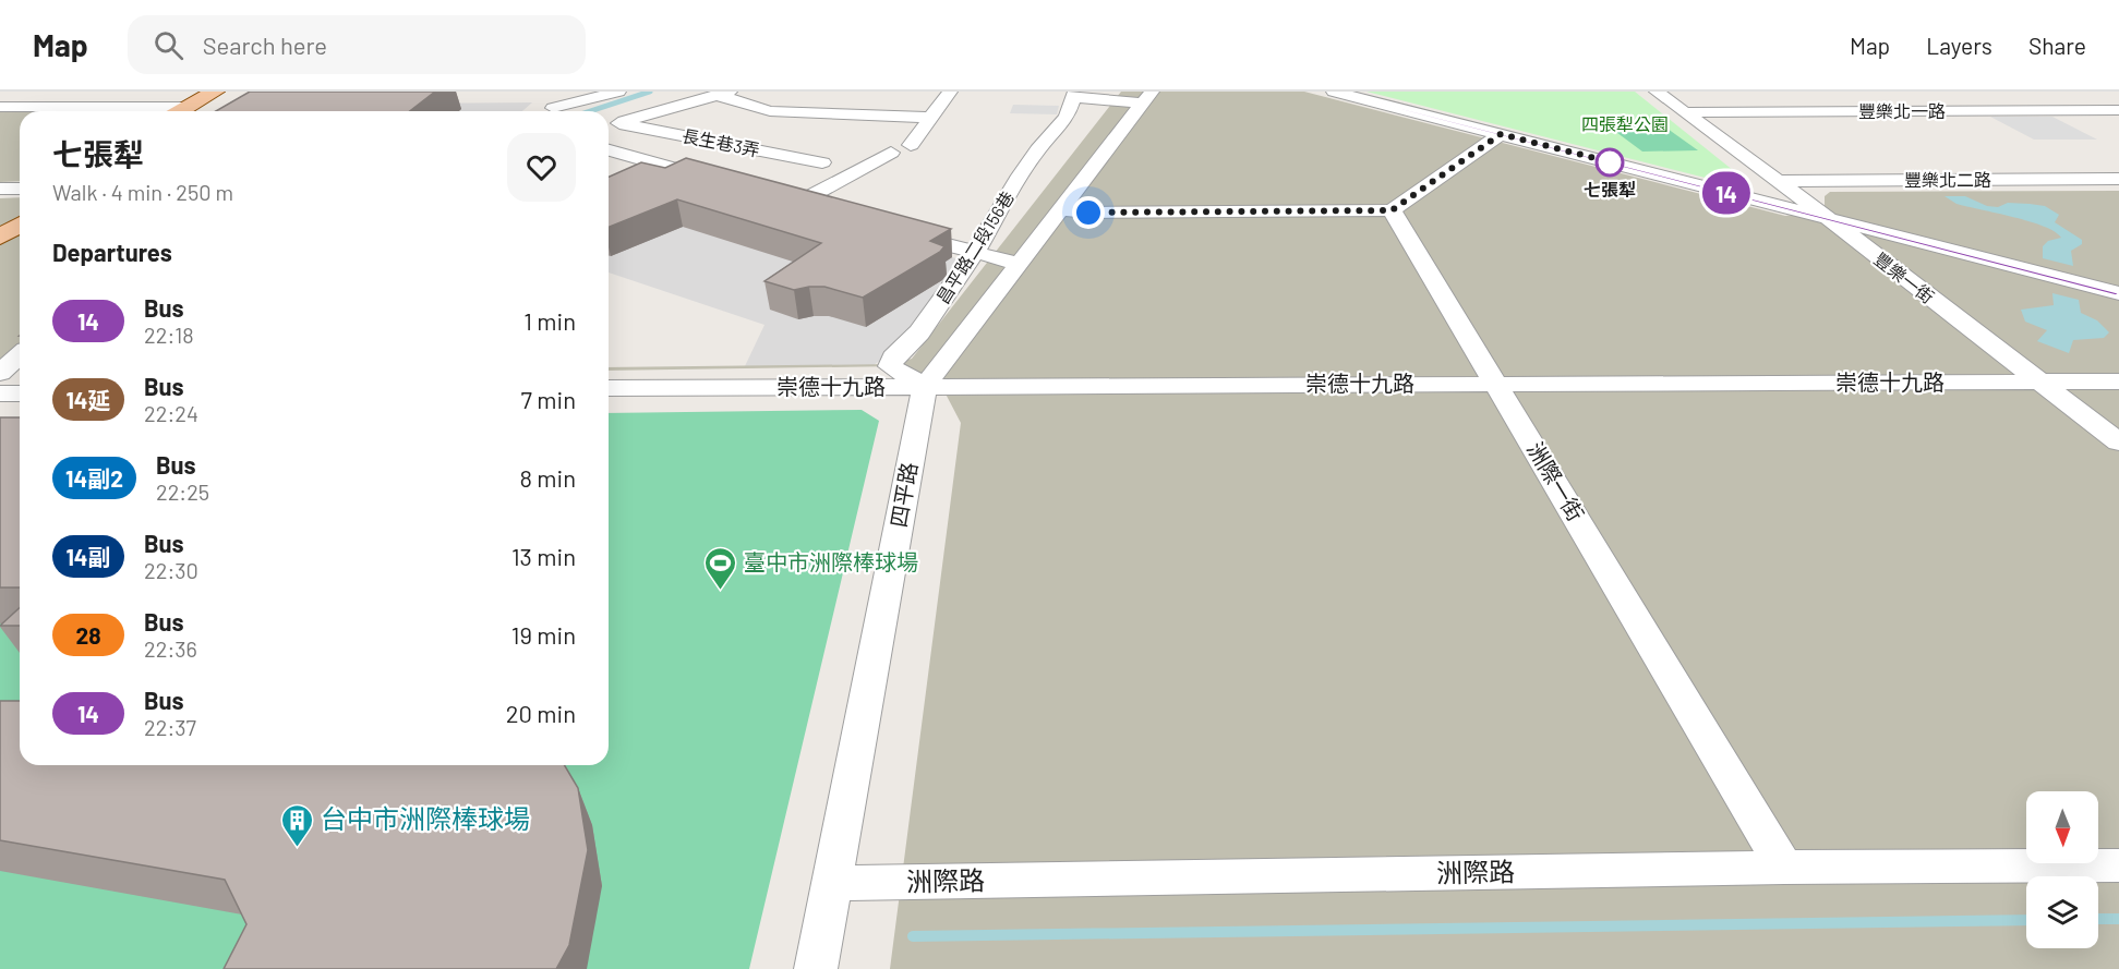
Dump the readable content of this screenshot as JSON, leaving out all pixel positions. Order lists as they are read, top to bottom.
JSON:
{
  "streets": {
    "street": [
      "豐樂北一路",
      "長生巷3弄",
      "豐樂北二路",
      "昌平路二段156巷",
      "豐樂一街",
      "崇德十九路",
      "洲際一街",
      "四平路",
      "洲際路"
    ]
  },
  "crossings": [
    ["豐樂北一路", "豐樂一街"],
    ["豐樂北二路", "豐樂一街"],
    ["昌平路二段156巷", "崇德十九路"],
    ["昌平路二段156巷", "四平路"],
    ["豐樂一街", "崇德十九路"],
    ["崇德十九路", "洲際一街"],
    ["崇德十九路", "四平路"],
    ["洲際一街", "洲際路"],
    ["四平路", "洲際路"]
  ],
  "parks": ["四張犁公園"],
  "places": {
    "other": ["七張犁"],
    "sports": ["臺中市洲際棒球場"],
    "building": ["台中市洲際棒球場"]
  },
  "lines": ["bus line 14"],
  "north": "bottom",
  "page": {
    "header": "Map",
    "search": "Search here",
    "nav": ["Map", "Layers", "Share"],
    "on_map": "14",
    "heading": [
      ["七張犁", "Walk · 4 min · 250 m"],
      "Departures"
    ],
    "list": [
      {
        "mark": "14",
        "name": "Bus",
        "note": "22:18",
        "value": "1 min"
      },
      {
        "mark": "14延",
        "name": "Bus",
        "note": "22:24",
        "value": "7 min"
      },
      {
        "mark": "14副2",
        "name": "Bus",
        "note": "22:25",
        "value": "8 min"
      },
      {
        "mark": "14副",
        "name": "Bus",
        "note": "22:30",
        "value": "13 min"
      },
      {
        "mark": "28",
        "name": "Bus",
        "note": "22:36",
        "value": "19 min"
      },
      {
        "mark": "14",
        "name": "Bus",
        "note": "22:37",
        "value": "20 min"
      }
    ]
  }
}
